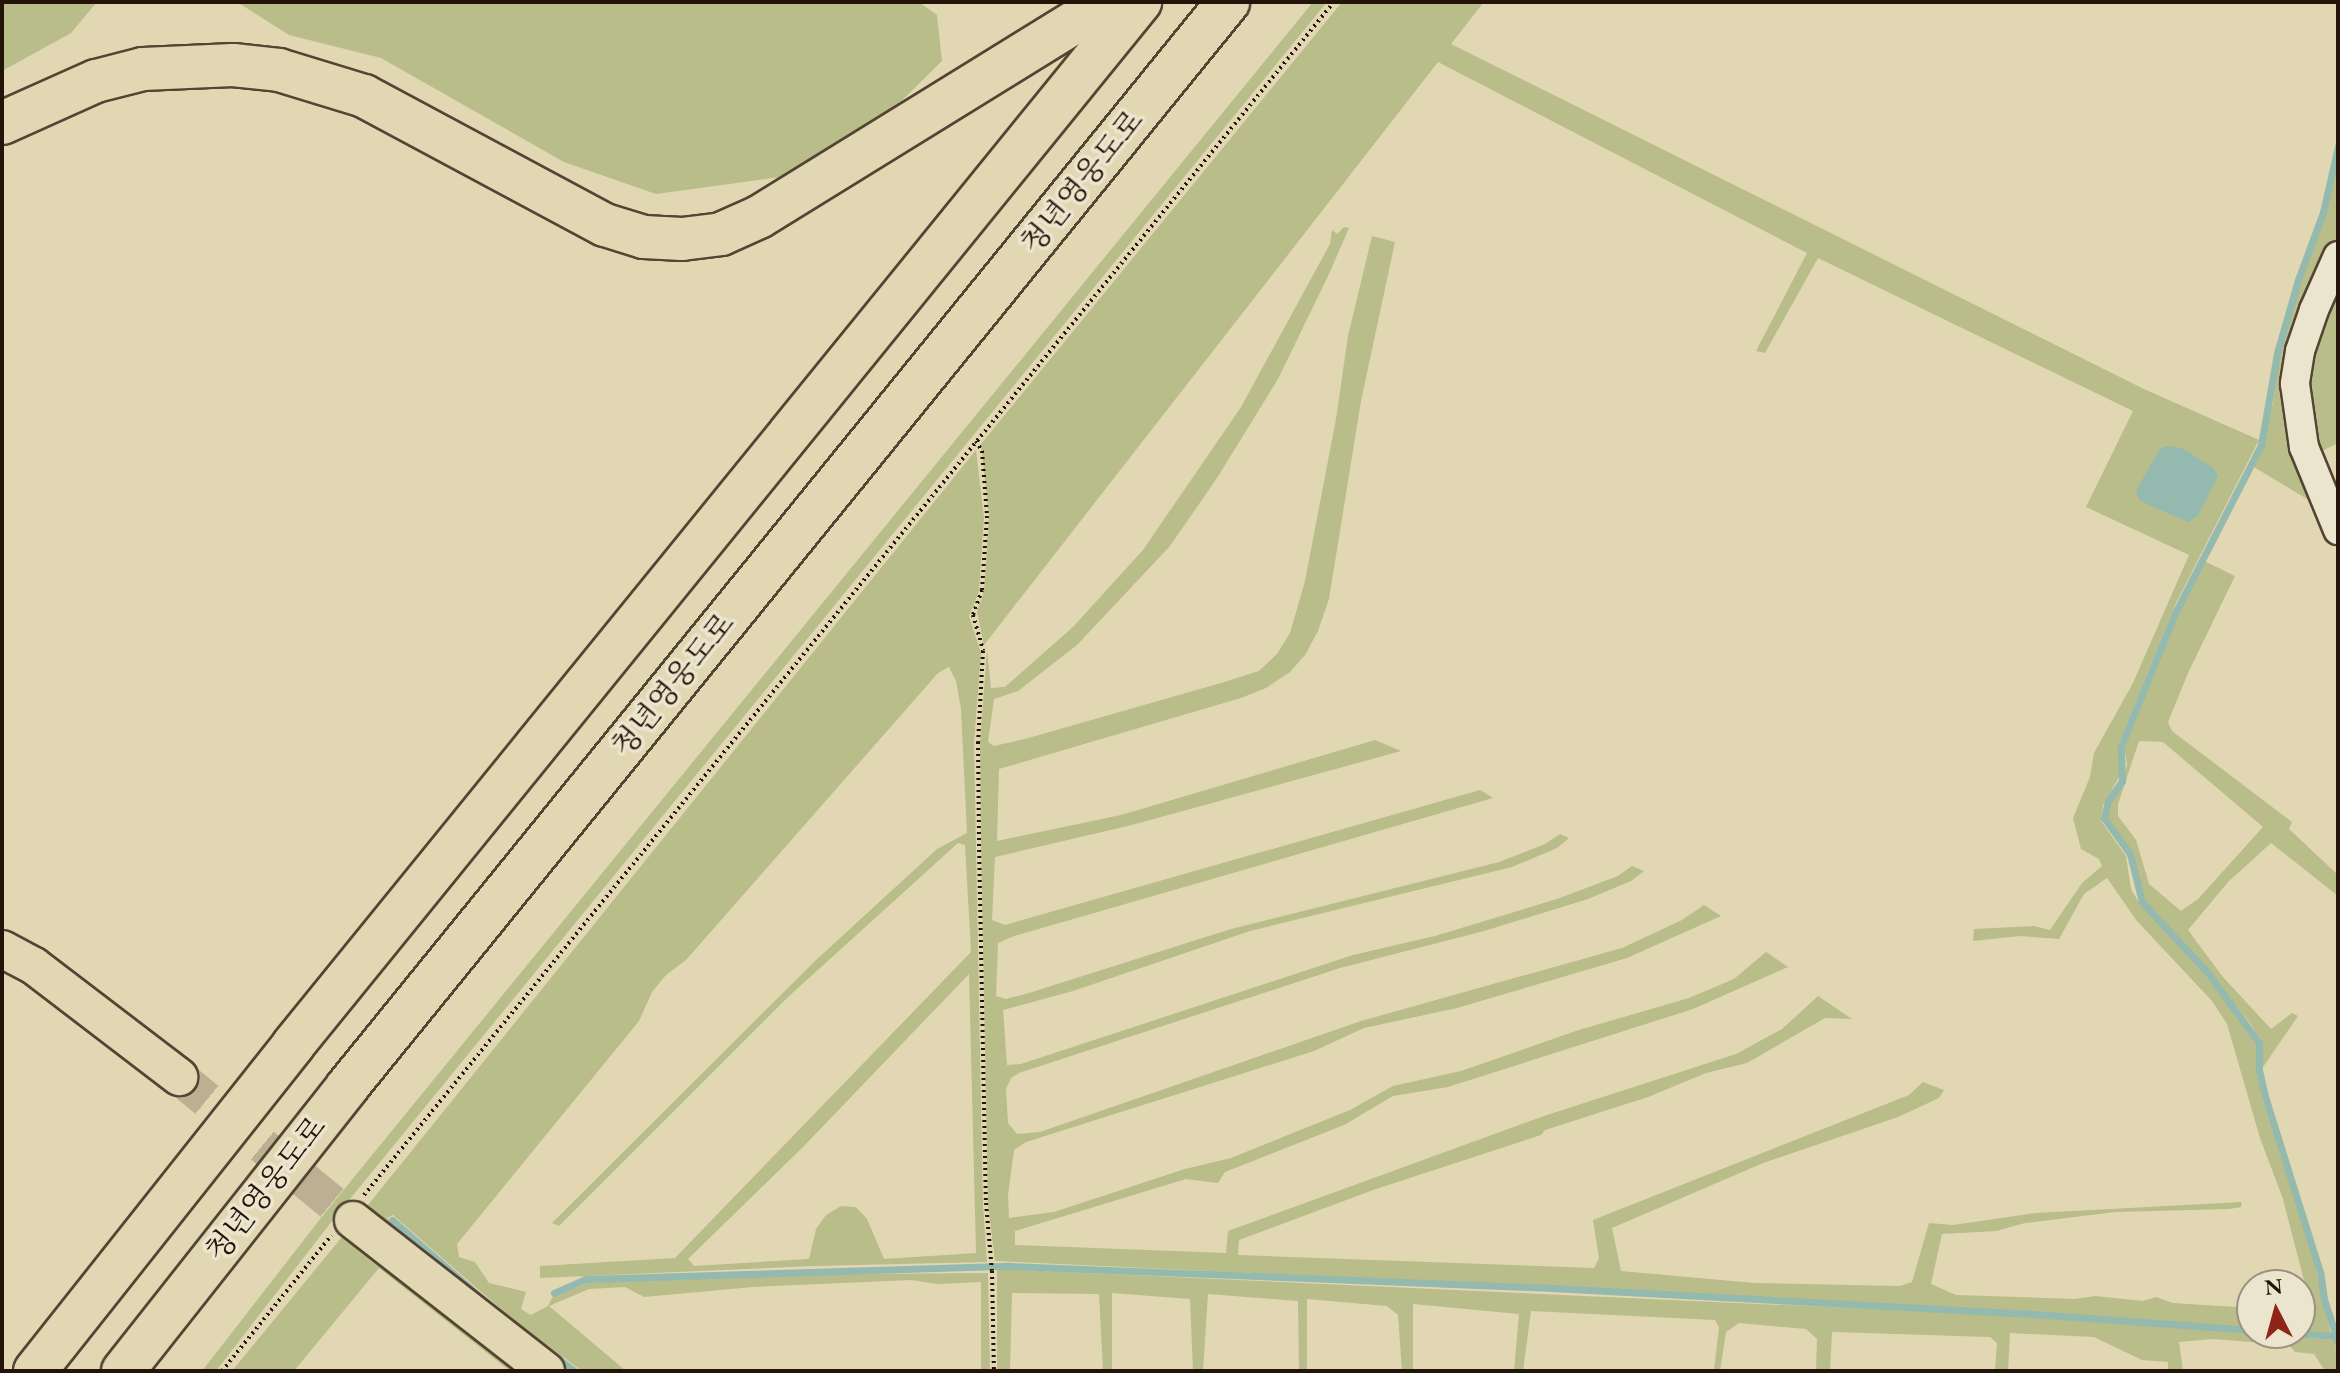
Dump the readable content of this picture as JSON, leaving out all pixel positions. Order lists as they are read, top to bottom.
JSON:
{
  "streets": {
    "highway": ["청년영웅도로"]
  },
  "north": "top"
}
